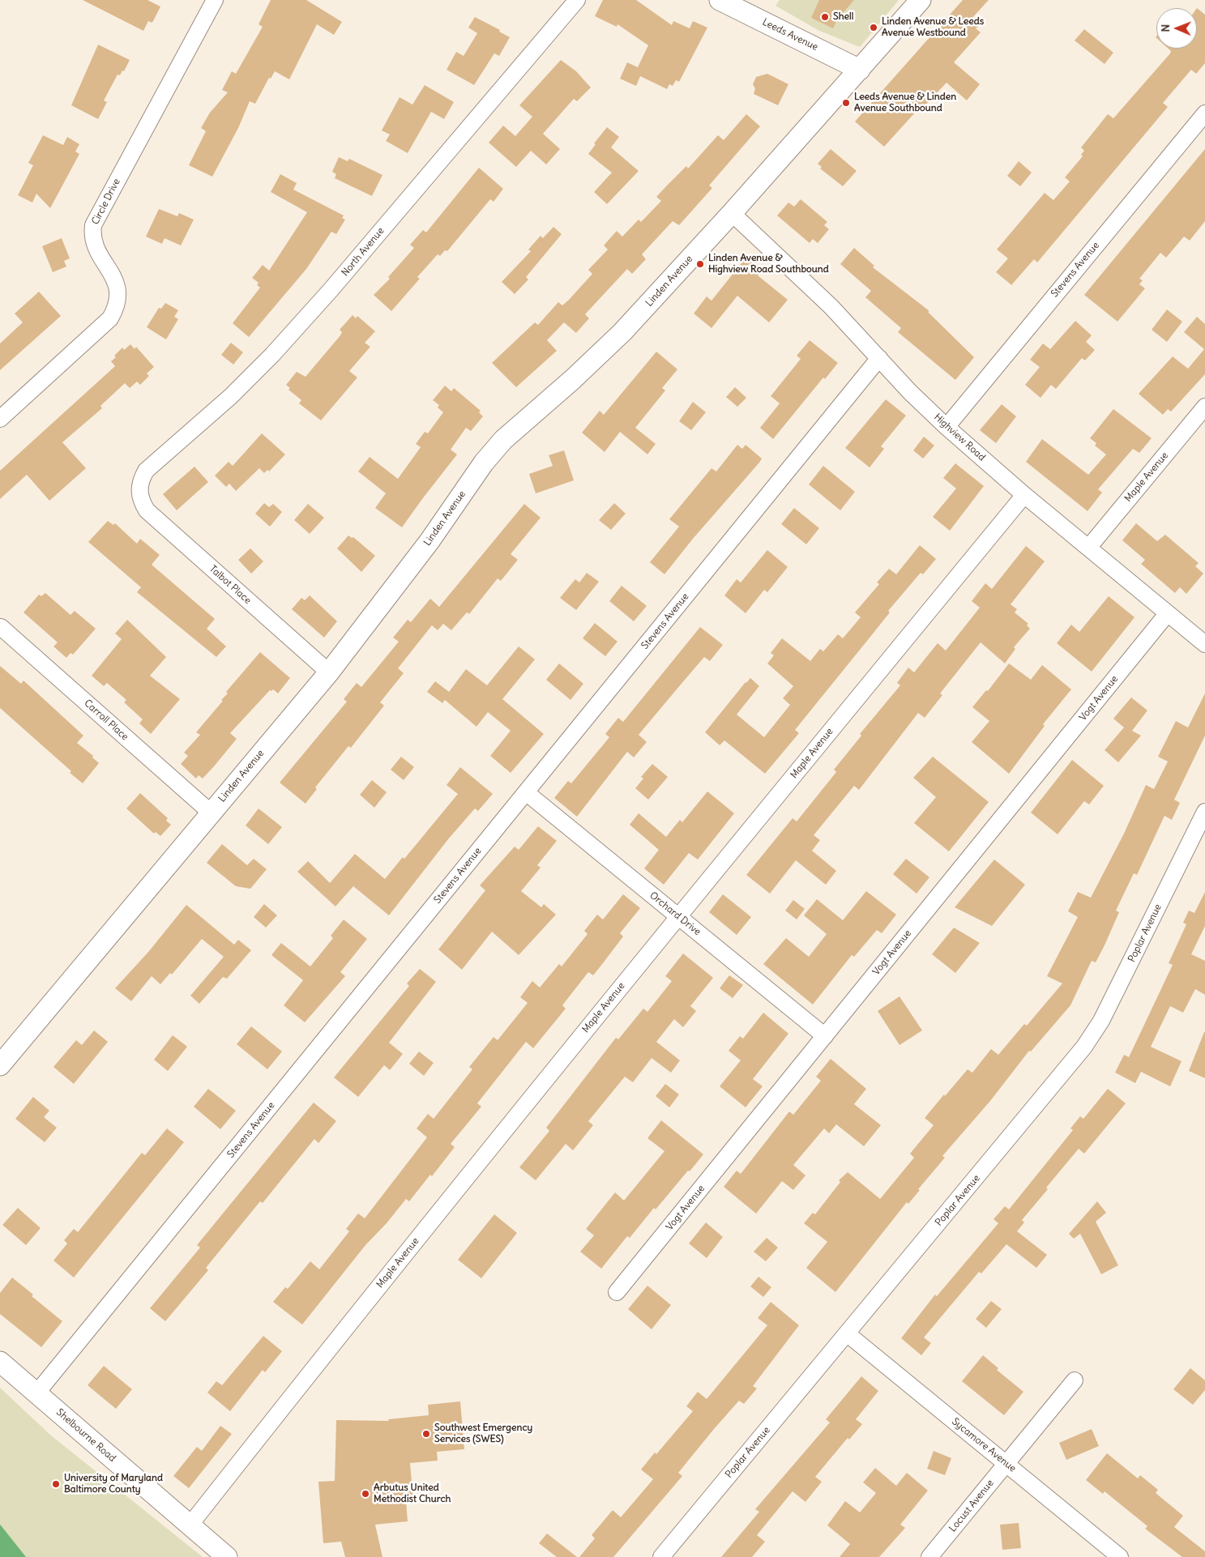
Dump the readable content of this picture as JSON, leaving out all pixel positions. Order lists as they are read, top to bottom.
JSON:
{
  "streets": {
    "street": [
      "Leeds Avenue",
      "Circle Drive",
      "North Avenue",
      "Stevens Avenue",
      "Linden Avenue",
      "Highview Road",
      "Maple Avenue",
      "Talbot Place",
      "Vogt Avenue",
      "Carroll Place",
      "Orchard Drive",
      "Poplar Avenue",
      "Shelbourne Road",
      "Sycamore Avenue",
      "Locust Avenue"
    ]
  },
  "crossings": [
    ["Leeds Avenue", "Linden Avenue"],
    ["North Avenue", "Talbot Place"],
    ["Stevens Avenue", "Highview Road"],
    ["Stevens Avenue", "Orchard Drive"],
    ["Stevens Avenue", "Shelbourne Road"],
    ["Linden Avenue", "Highview Road"],
    ["Linden Avenue", "Talbot Place"],
    ["Linden Avenue", "Carroll Place"],
    ["Highview Road", "Maple Avenue"],
    ["Highview Road", "Vogt Avenue"],
    ["Maple Avenue", "Orchard Drive"],
    ["Maple Avenue", "Shelbourne Road"],
    ["Vogt Avenue", "Orchard Drive"],
    ["Poplar Avenue", "Sycamore Avenue"],
    ["Sycamore Avenue", "Locust Avenue"]
  ],
  "places": [
    "Shell",
    "Linden Avenue & Leeds Avenue Westbound",
    "Leeds Avenue & Linden Avenue Southbound",
    "Linden Avenue & Highview Road Southbound",
    "Southwest Emergency Services (SWES)",
    "University of Maryland Baltimore County",
    "Arbutus United Methodist Church"
  ],
  "north": "left"
}
